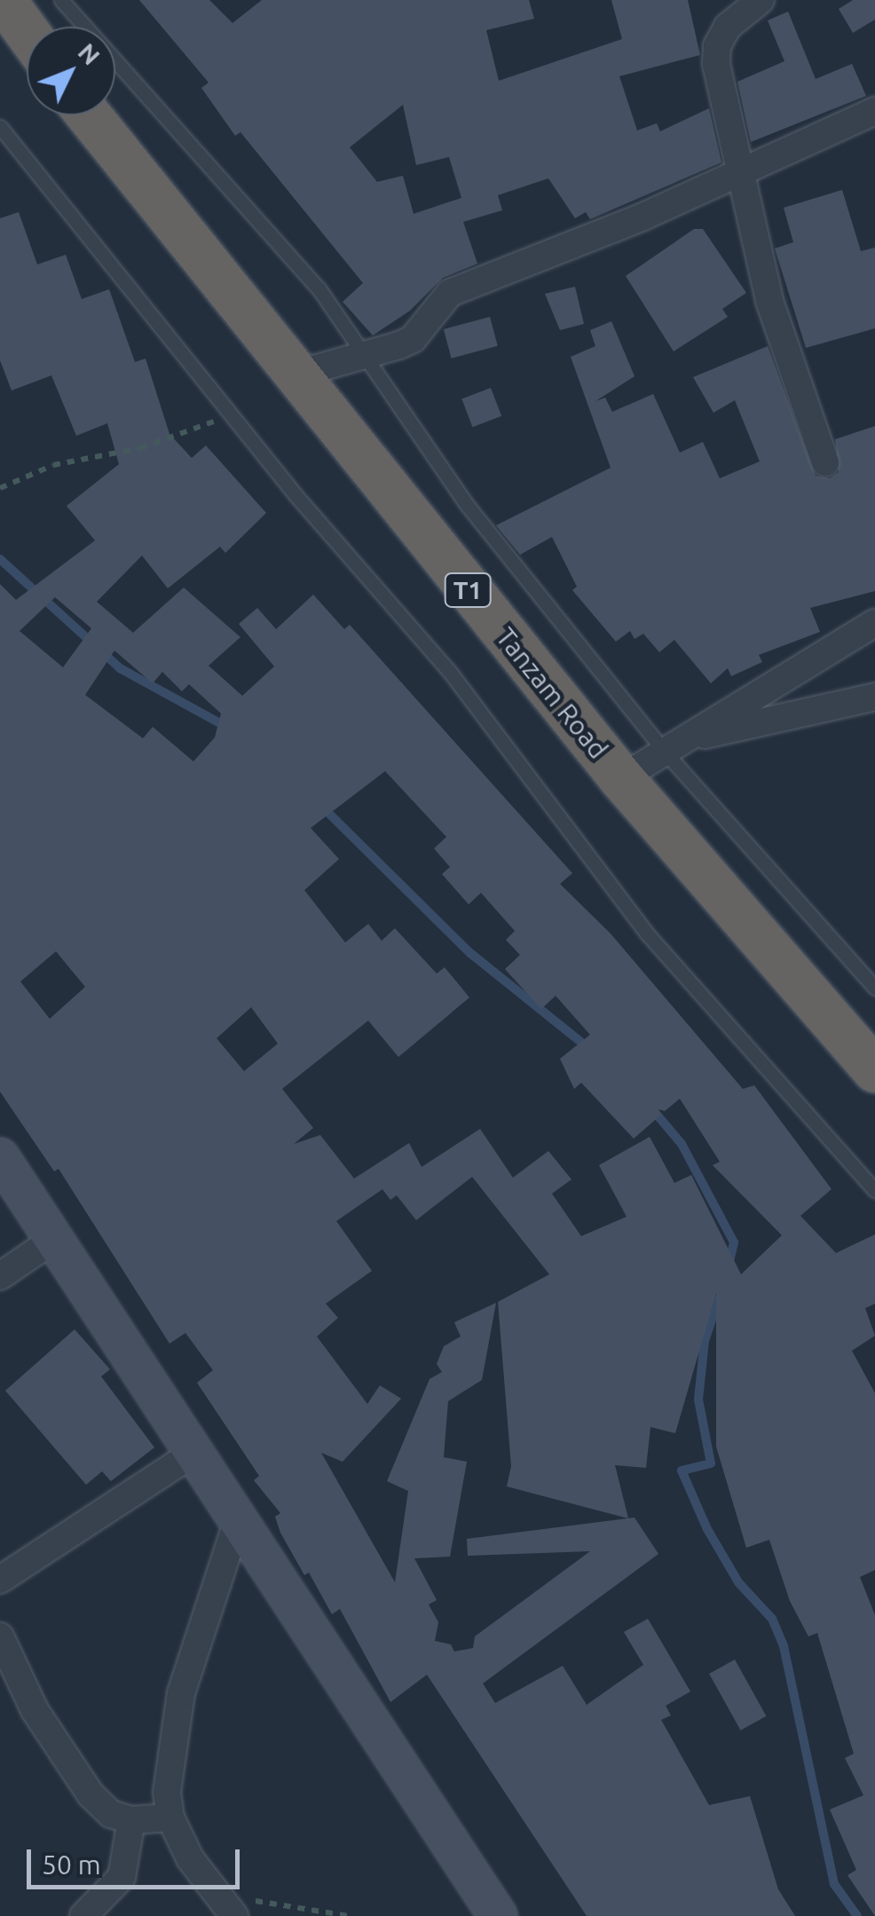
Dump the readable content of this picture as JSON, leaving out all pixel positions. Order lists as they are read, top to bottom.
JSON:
{
  "streets": {
    "highway": ["T1", "Tanzam Road"]
  },
  "scale_bar": "50 m",
  "north": "top right"
}
